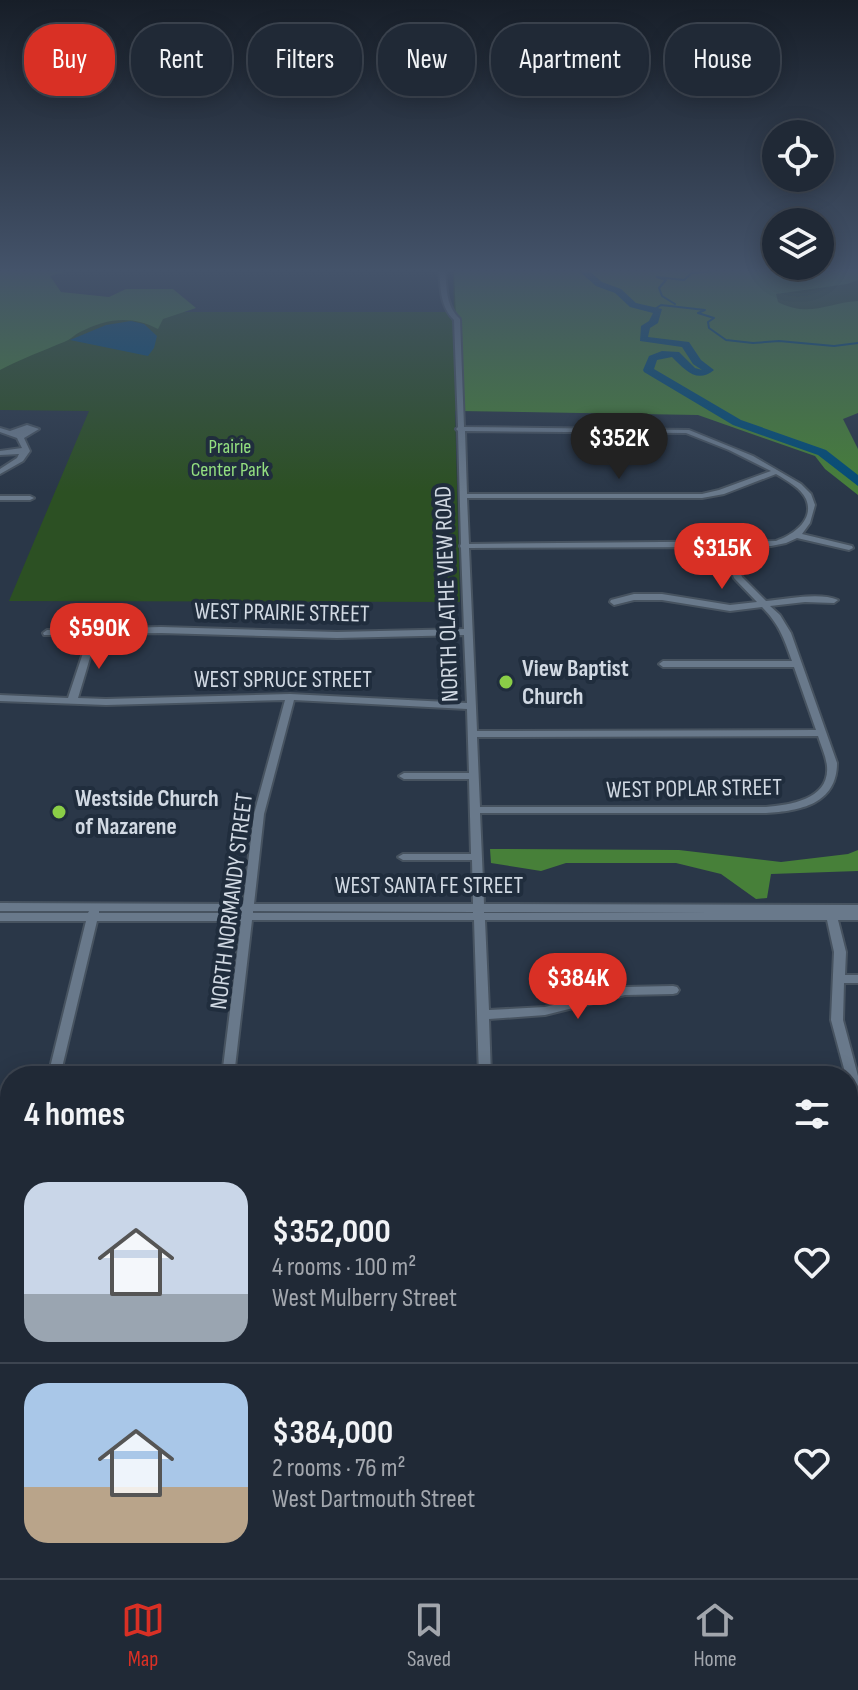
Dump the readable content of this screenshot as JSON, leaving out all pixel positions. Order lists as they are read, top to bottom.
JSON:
{
  "streets": {
    "street": [
      "NORTH OLATHE VIEW ROAD",
      "WEST PRAIRIE STREET",
      "WEST SPRUCE STREET",
      "WEST POPLAR STREET",
      "WEST SANTA FE STREET",
      "NORTH NORMANDY STREET"
    ]
  },
  "crossings": [
    ["NORTH OLATHE VIEW ROAD", "WEST PRAIRIE STREET"],
    ["NORTH OLATHE VIEW ROAD", "WEST SPRUCE STREET"],
    ["NORTH OLATHE VIEW ROAD", "WEST POPLAR STREET"],
    ["NORTH OLATHE VIEW ROAD", "WEST SANTA FE STREET"],
    ["WEST SPRUCE STREET", "NORTH NORMANDY STREET"],
    ["WEST SANTA FE STREET", "NORTH NORMANDY STREET"]
  ],
  "parks": ["Prairie Center Park"],
  "places": ["View Baptist Church", "Westside Church of Nazarene"],
  "page": {
    "chip": [
      "Buy",
      "Rent",
      "Filters",
      "New",
      "Apartment",
      "House"
    ],
    "price": [
      "$352K",
      "$315K",
      "$590K",
      "$384K"
    ],
    "heading": "4 homes",
    "list": [
      {
        "name": "$352,000",
        "note": "4 rooms · 100 m² · West Mulberry Street"
      },
      {
        "name": "$384,000",
        "note": "2 rooms · 76 m² · West Dartmouth Street"
      }
    ],
    "tabs": ["Map", "Saved", "Home"]
  }
}
